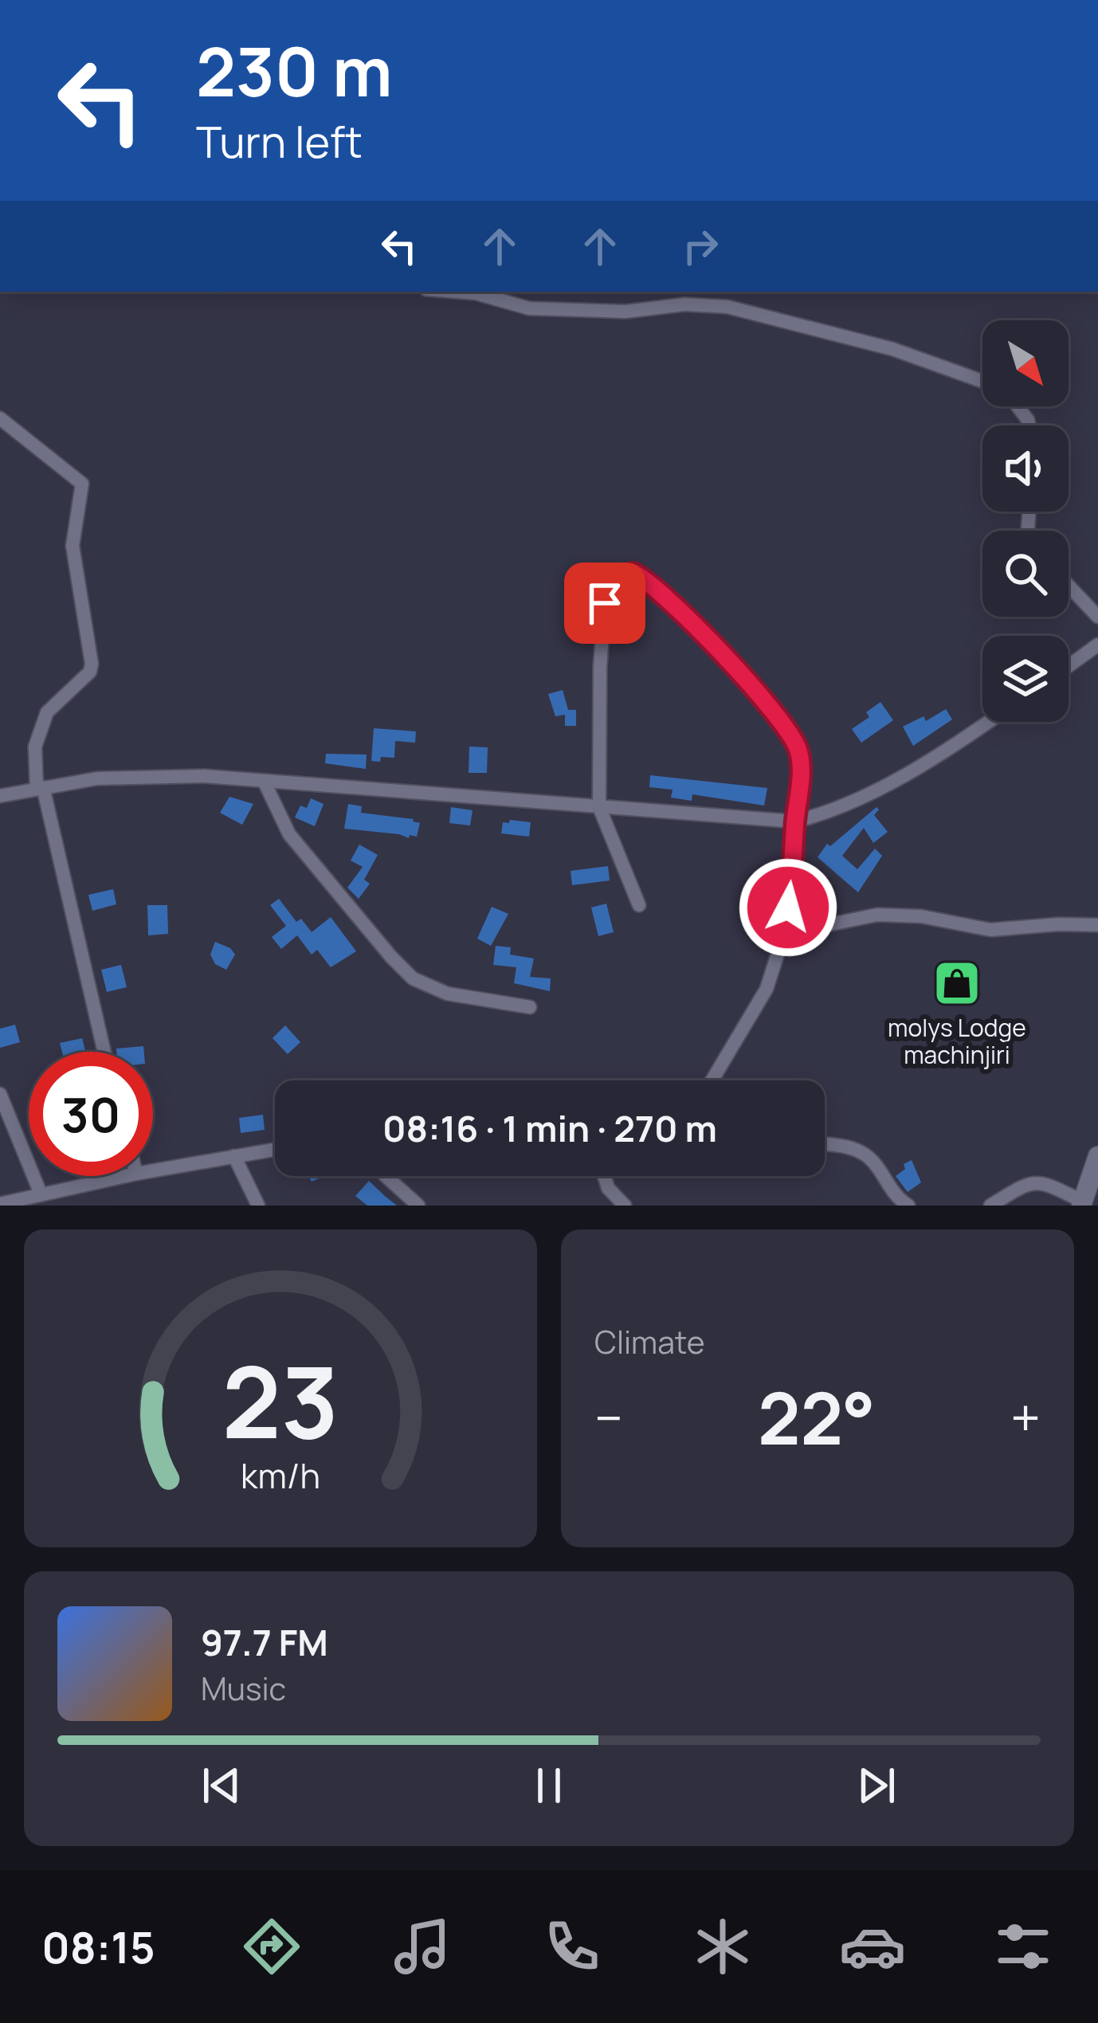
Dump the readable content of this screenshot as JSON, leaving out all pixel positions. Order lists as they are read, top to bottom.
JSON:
{
  "places": {
    "shop": ["molys Lodge machinjiri"]
  },
  "north": "bottom right",
  "page": {
    "turn": ["230 m", "Turn left"],
    "limit": "30",
    "trip": "08:16 · 1 min · 270 m",
    "tile": "Climate",
    "heat": ["−", "22°", "+"],
    "song": ["97.7 FM", "Music"],
    "tabs": "08:15",
    "gauge": ["23", "km/h"]
  }
}
